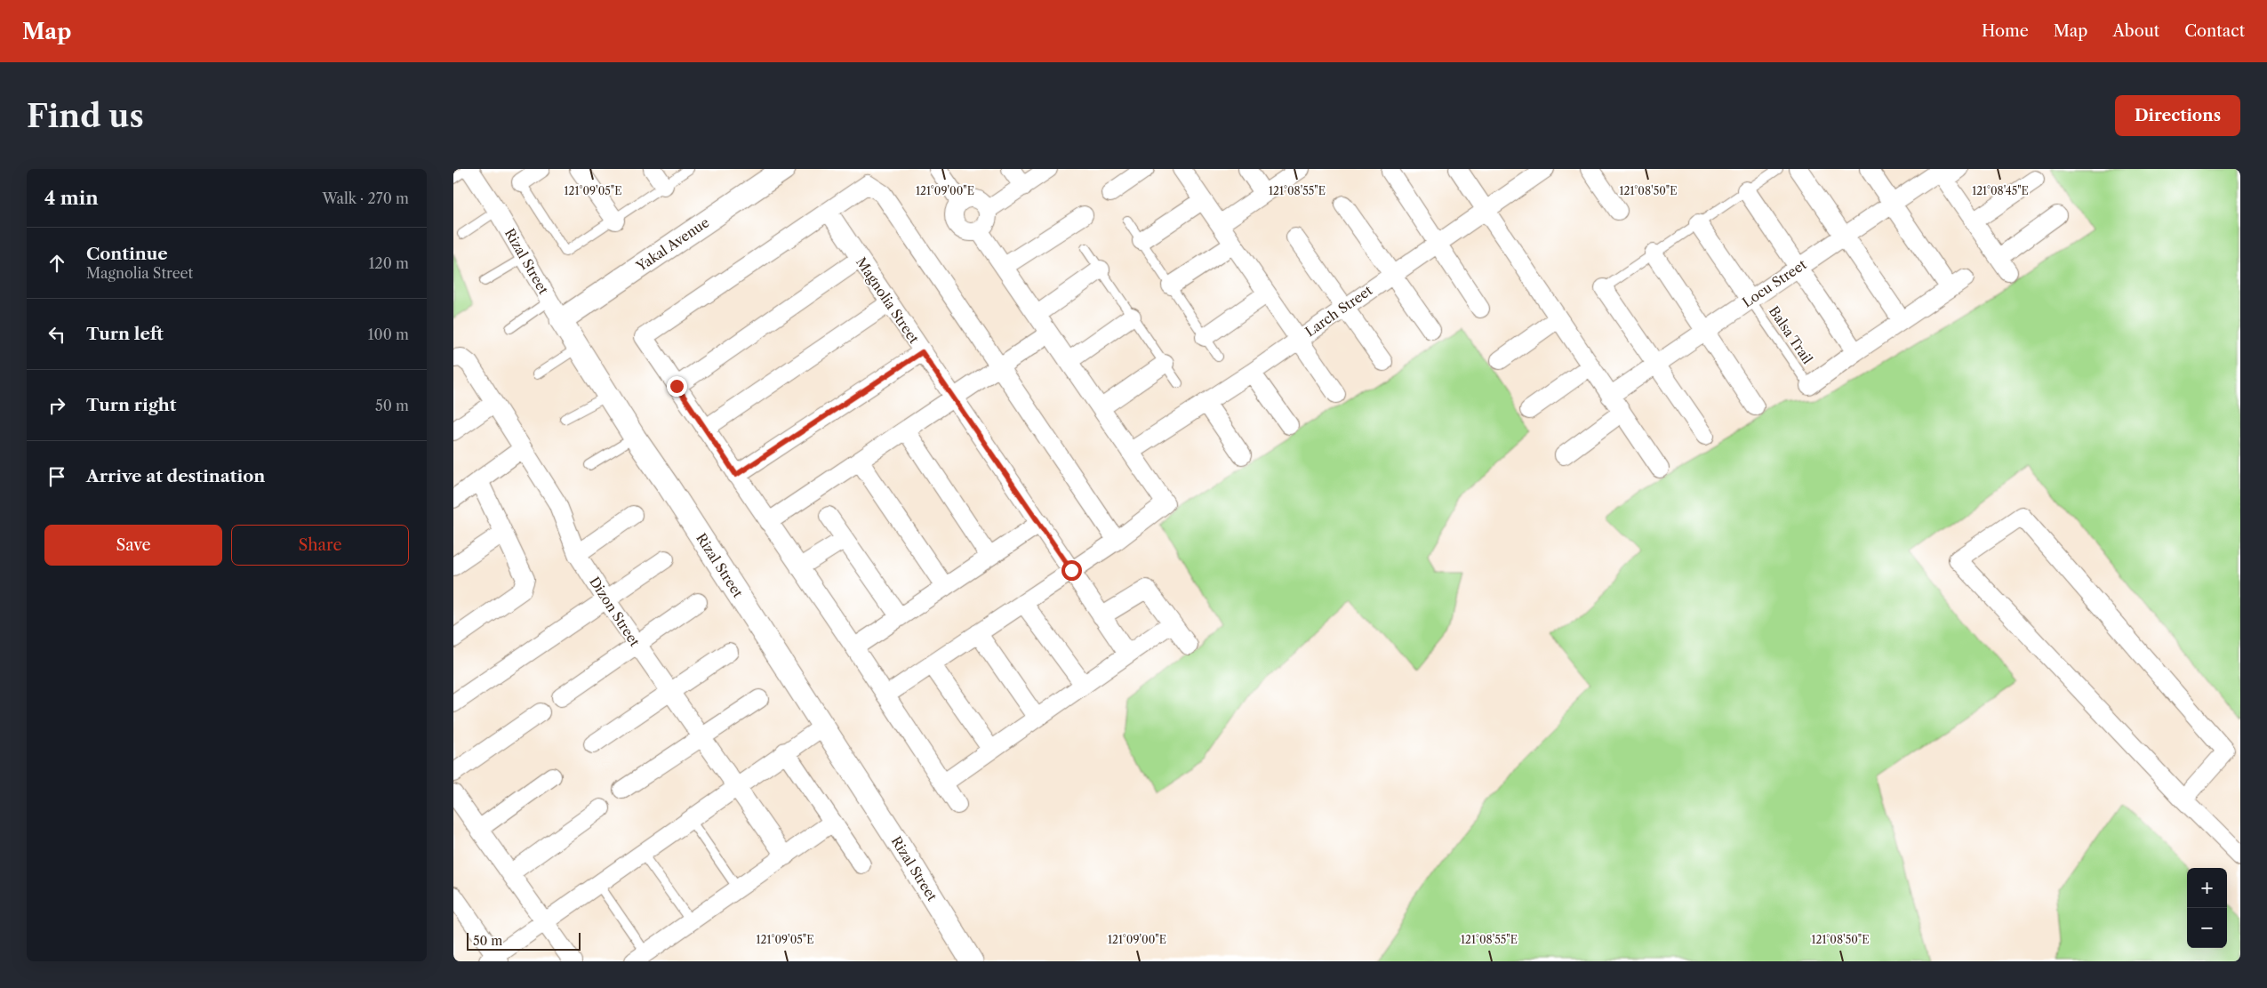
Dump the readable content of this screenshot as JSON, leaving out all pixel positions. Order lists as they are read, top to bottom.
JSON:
{
  "streets": {
    "street": [
      "Yakal Avenue",
      "Rizal Street",
      "Locu Street",
      "Magnolia Street",
      "Larch Street",
      "Dizon Street"
    ],
    "lane": ["Balsa Trail"]
  },
  "crossings": [
    ["Yakal Avenue", "Rizal Street"],
    ["Locu Street", "Balsa Trail"]
  ],
  "scale_bar": "50 m",
  "page": {
    "header": "Map",
    "nav": [
      "Home",
      "Map",
      "About",
      "Contact"
    ],
    "buttons": [
      "Directions",
      ["Save", "Share"]
    ],
    "title": "Find us",
    "heading": ["4 min", "Walk · 270 m"],
    "list": [
      ["Continue", "Magnolia Street", "120 m"],
      ["Turn left", "100 m"],
      ["Turn right", "50 m"],
      "Arrive at destination"
    ],
    "map_buttons": ["+", "−"],
    "scale": "50 m"
  },
  "coordinates": [
    "121°09'05\"E",
    "121°09'00\"E",
    "121°08'55\"E",
    "121°08'50\"E",
    "121°08'45\"E"
  ]
}
